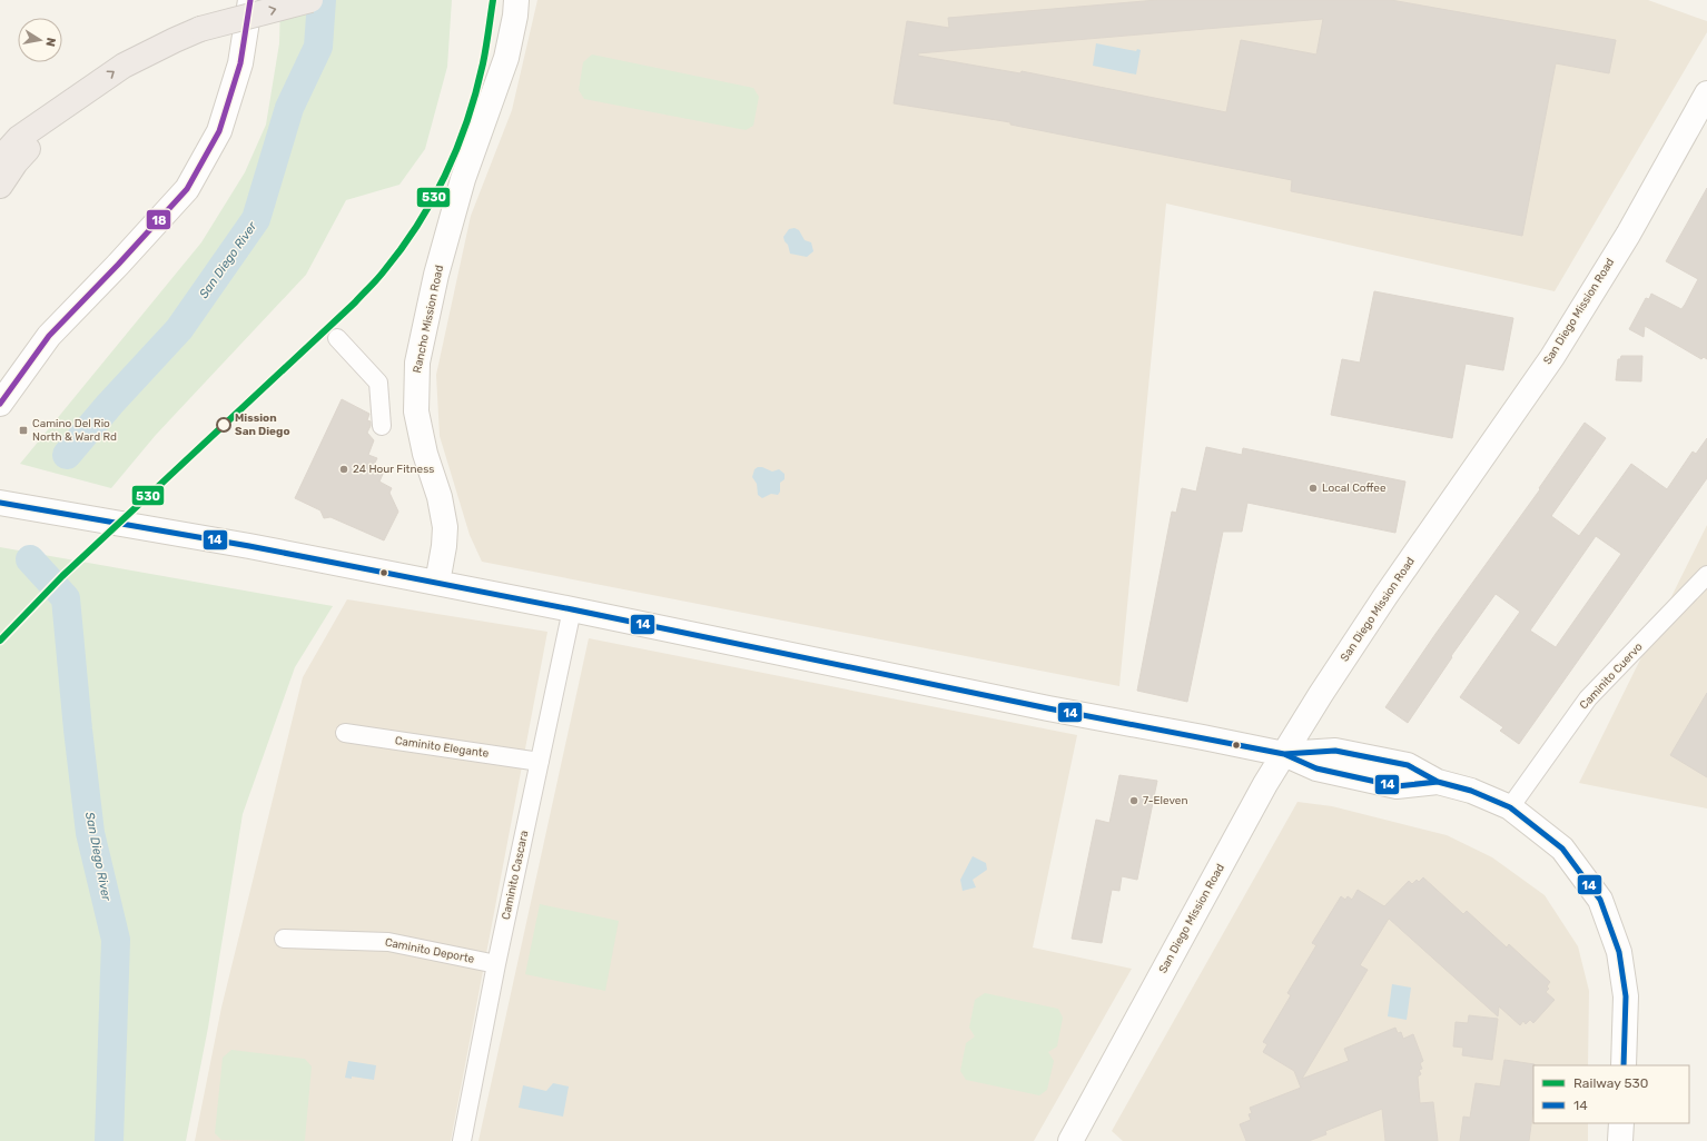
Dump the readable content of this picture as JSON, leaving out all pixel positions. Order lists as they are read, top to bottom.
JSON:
{
  "streets": {
    "main road": ["San Diego Mission Road", "Rancho Mission Road"],
    "street": [
      "Caminito Cuervo",
      "Caminito Elegante",
      "Caminito Cascara",
      "Caminito Deporte"
    ]
  },
  "crossings": [
    ["Caminito Elegante", "Caminito Cascara"],
    ["Caminito Cascara", "Caminito Deporte"]
  ],
  "water": ["San Diego River"],
  "places": {
    "other": [
      "Mission San Diego",
      "24 Hour Fitness",
      "Local Coffee",
      "7-Eleven"
    ],
    "transit": ["Camino Del Rio North & Ward Rd"]
  },
  "lines": ["rail line 530", "transit line 18", "transit line 14"],
  "legend": ["Railway 530", "14"],
  "north": "right"
}
